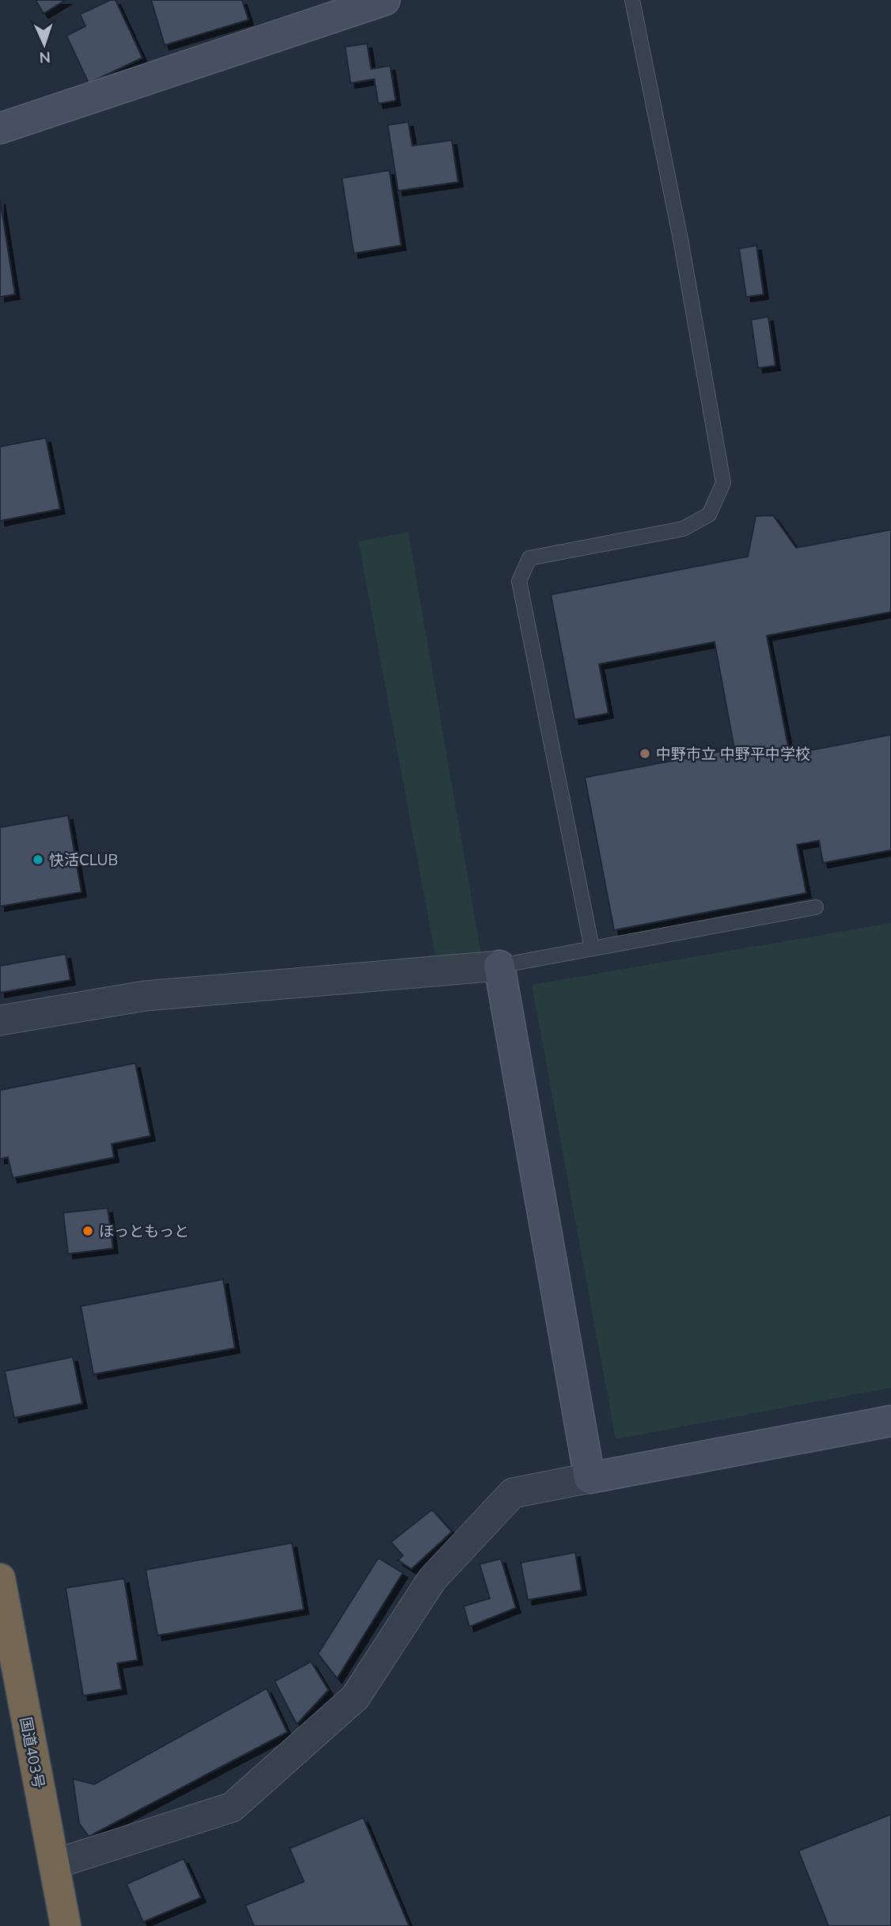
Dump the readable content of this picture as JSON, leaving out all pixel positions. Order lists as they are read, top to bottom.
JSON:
{
  "streets": {
    "highway": ["国道403号"]
  },
  "places": ["中野市立 中野平中学校", "快活CLUB", "ほっともっと"],
  "north": "bottom"
}
